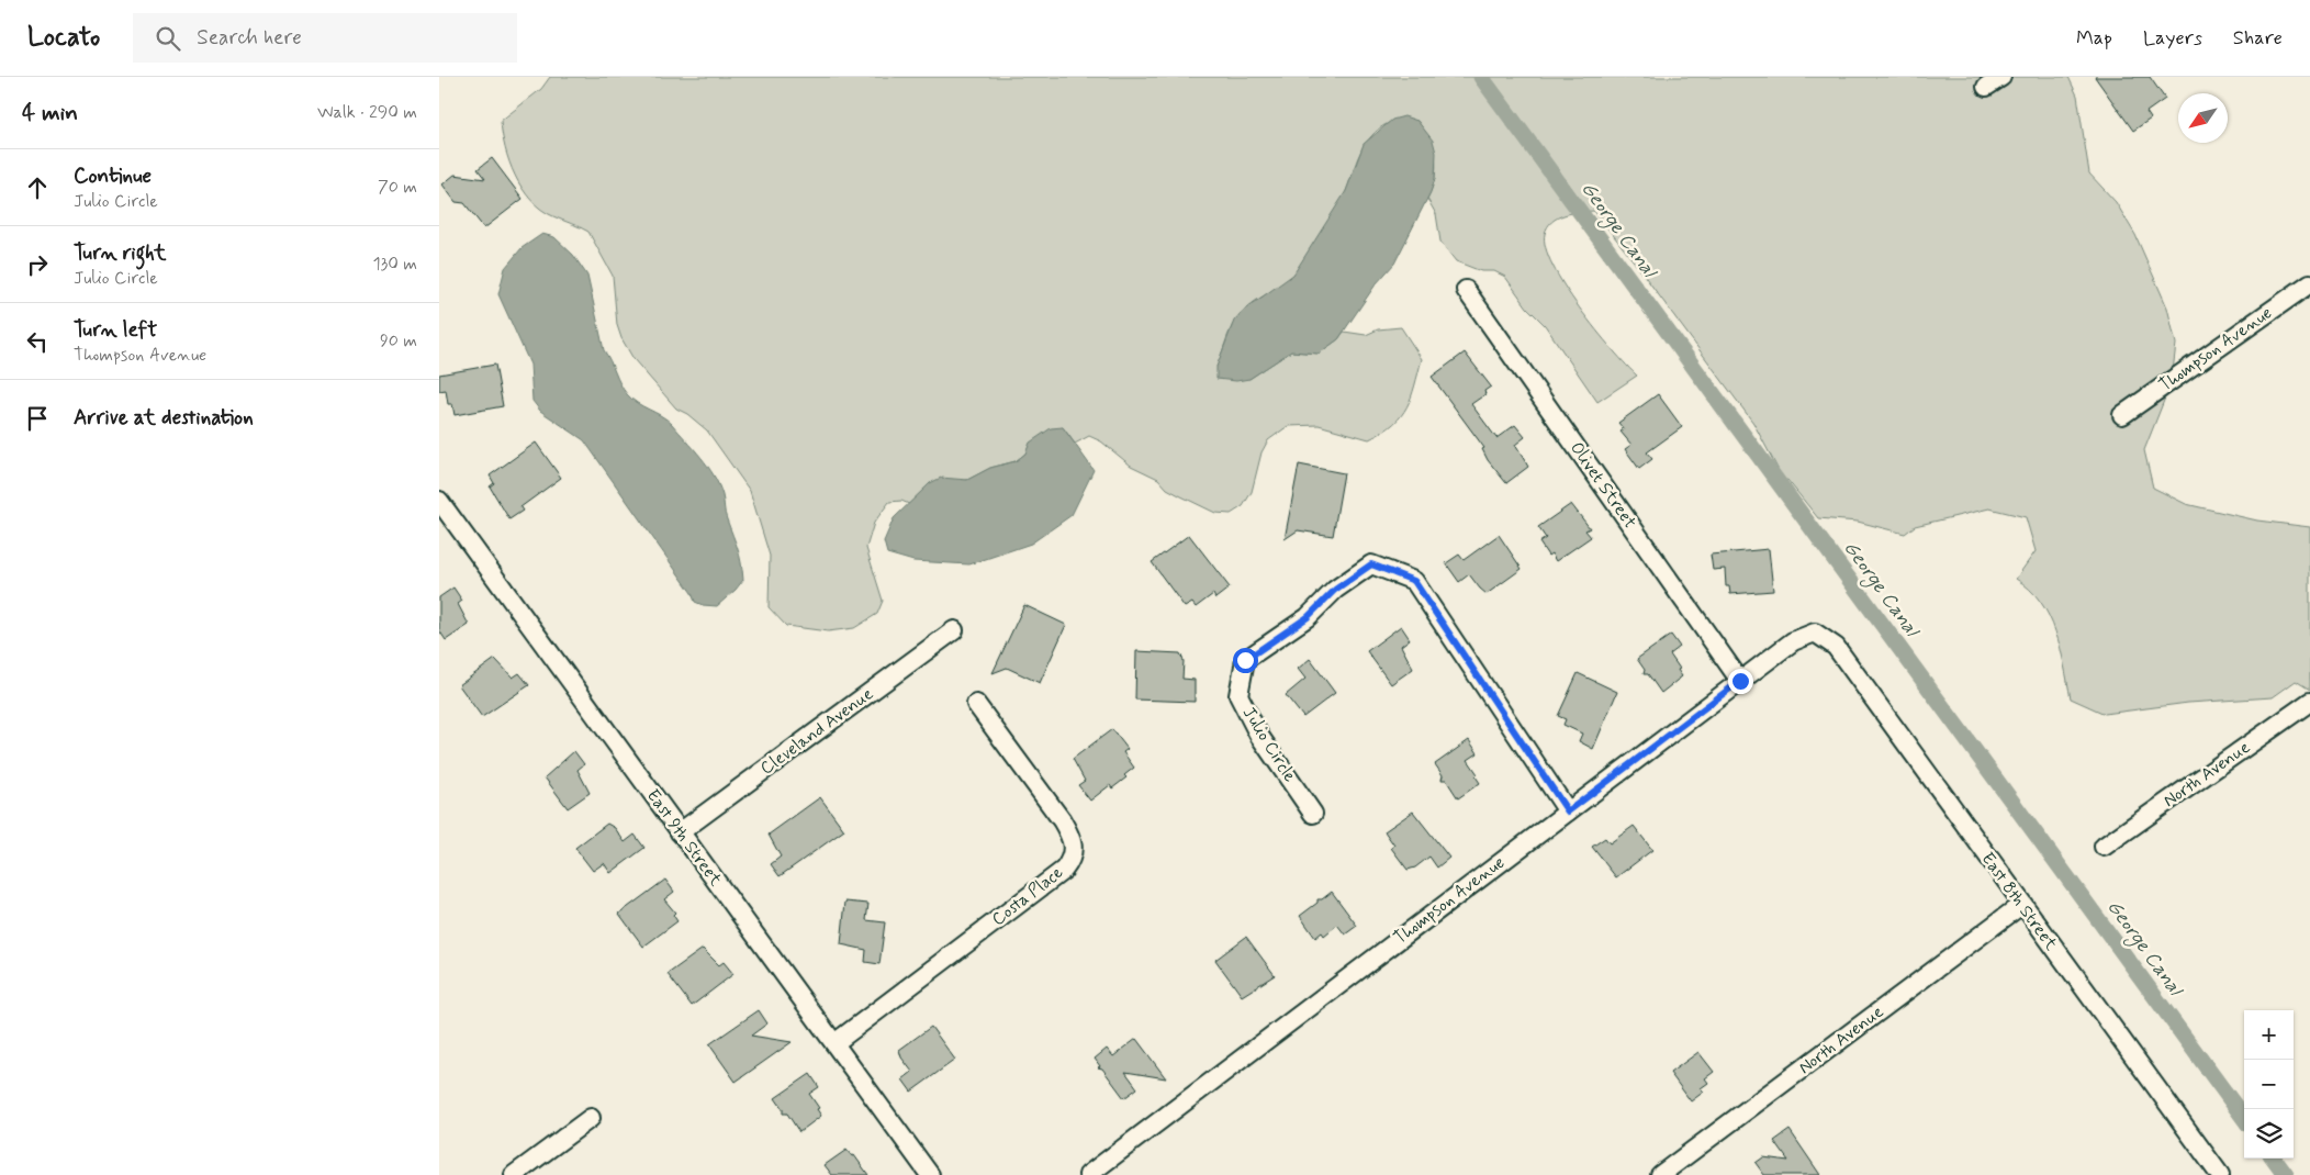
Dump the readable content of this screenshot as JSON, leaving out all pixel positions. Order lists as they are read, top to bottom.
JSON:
{
  "streets": {
    "street": [
      "Thompson Avenue",
      "Olivet Street",
      "Cleveland Avenue",
      "Julio Circle",
      "North Avenue",
      "East 9th Street",
      "Costa Place",
      "East 8th Street"
    ]
  },
  "crossings": [
    ["Thompson Avenue", "Olivet Street"],
    ["Thompson Avenue", "Julio Circle"],
    ["Thompson Avenue", "East 8th Street"],
    ["Cleveland Avenue", "East 9th Street"],
    ["North Avenue", "East 8th Street"],
    ["East 9th Street", "Costa Place"]
  ],
  "water": ["George Canal"],
  "north": "bottom left",
  "page": {
    "header": "Locato",
    "search": "Search here",
    "nav": ["Map", "Layers", "Share"],
    "heading": ["4 min", "Walk · 290 m"],
    "list": [
      ["Continue", "Julio Circle", "70 m"],
      ["Turn right", "Julio Circle", "130 m"],
      ["Turn left", "Thompson Avenue", "90 m"],
      "Arrive at destination"
    ],
    "map_buttons": ["+", "−"]
  }
}
